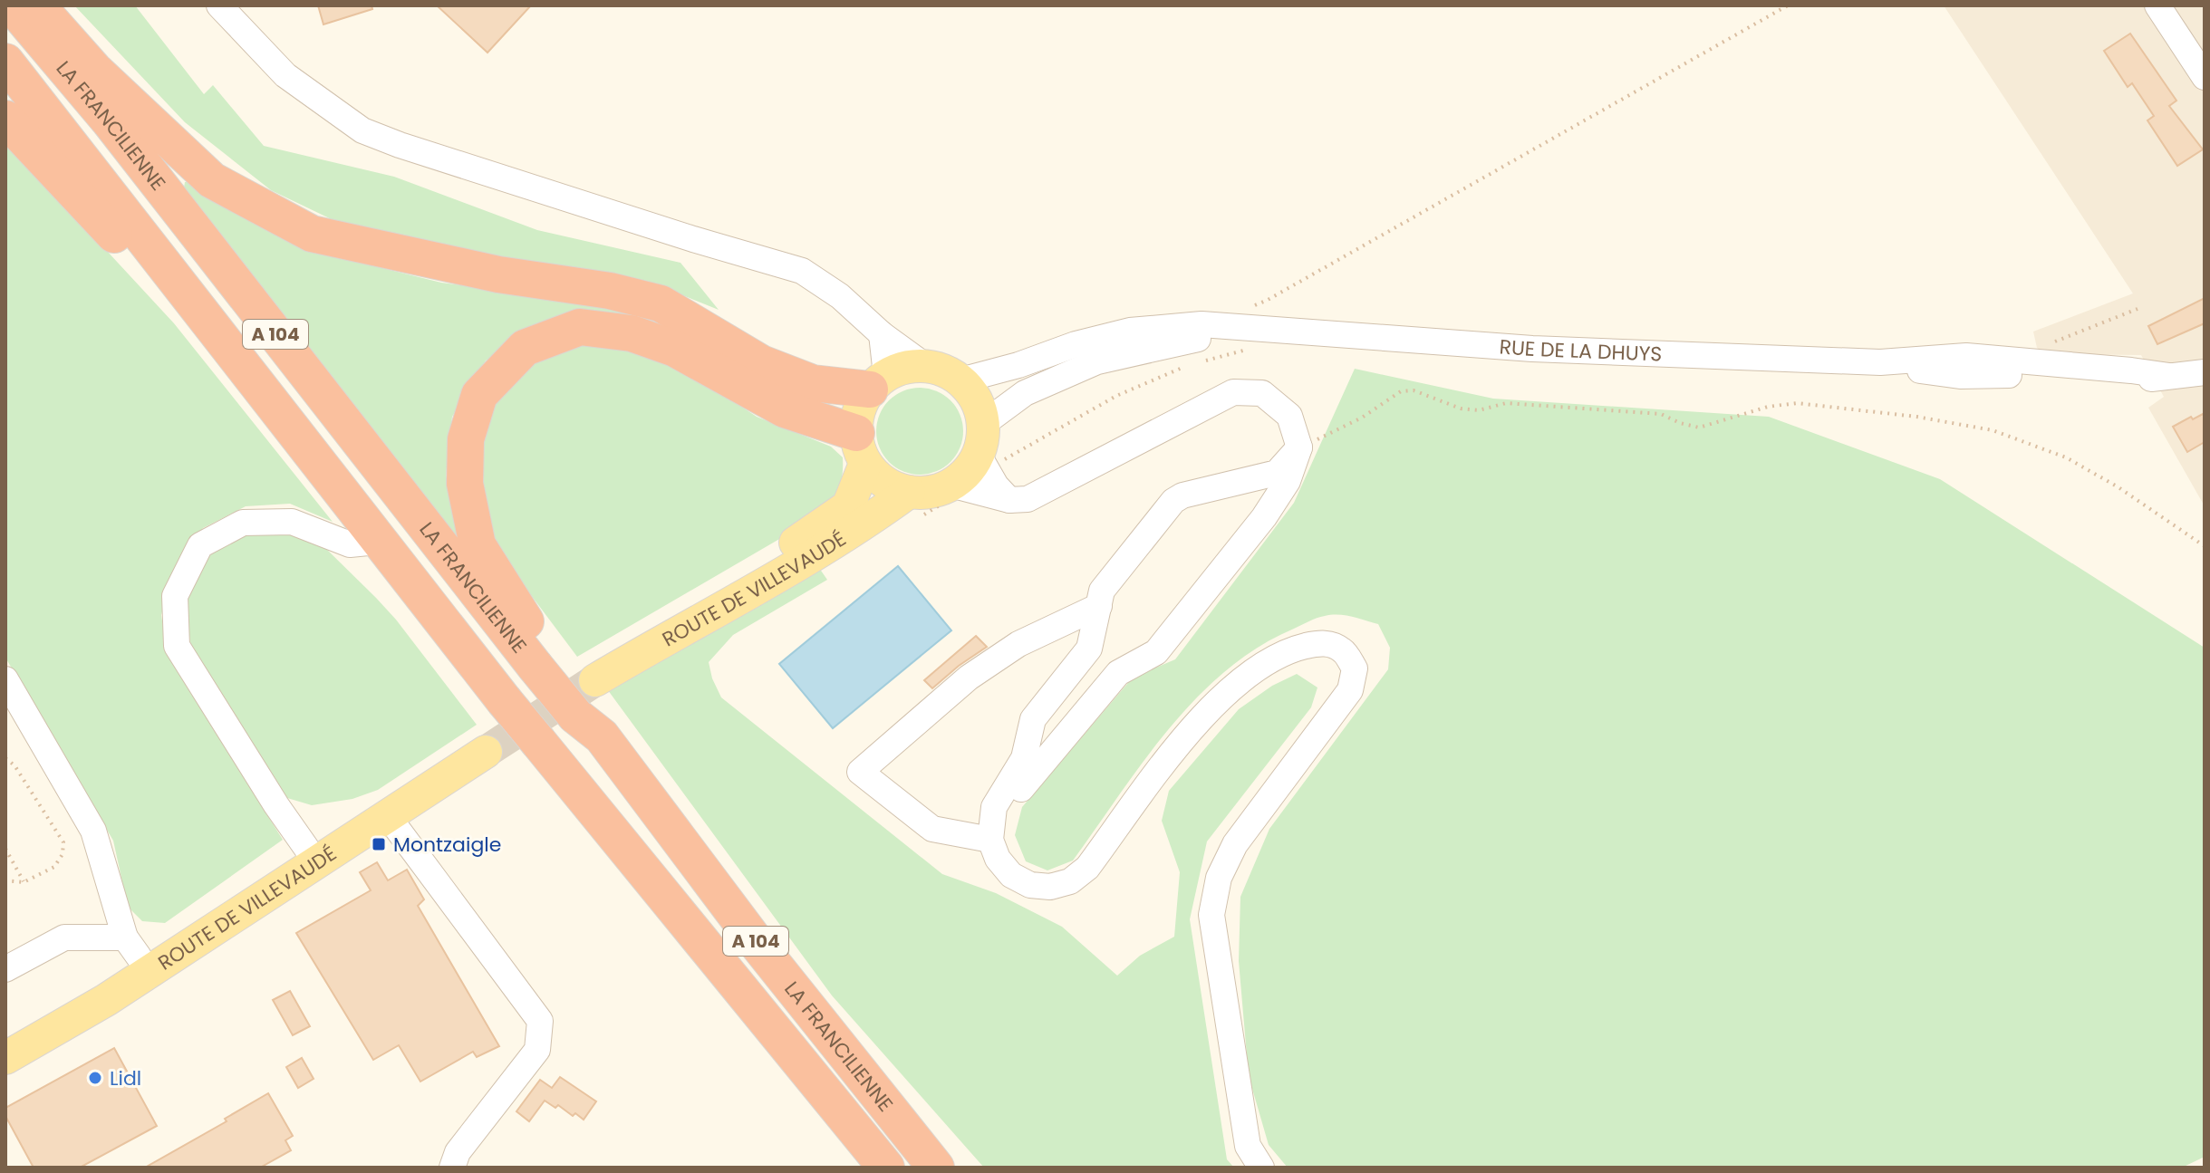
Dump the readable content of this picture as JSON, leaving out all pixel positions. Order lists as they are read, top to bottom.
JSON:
{
  "streets": {
    "highway": ["LA FRANCILIENNE", "A 104"],
    "main road": ["ROUTE DE VILLEVAUDÉ"],
    "street": ["RUE DE LA DHUYS"]
  },
  "crossings": [
    ["LA FRANCILIENNE", "ROUTE DE VILLEVAUDÉ"],
    ["RUE DE LA DHUYS", "ROUTE DE VILLEVAUDÉ"]
  ],
  "places": {
    "transit": ["Montzaigle"],
    "other": ["Lidl"]
  }
}
